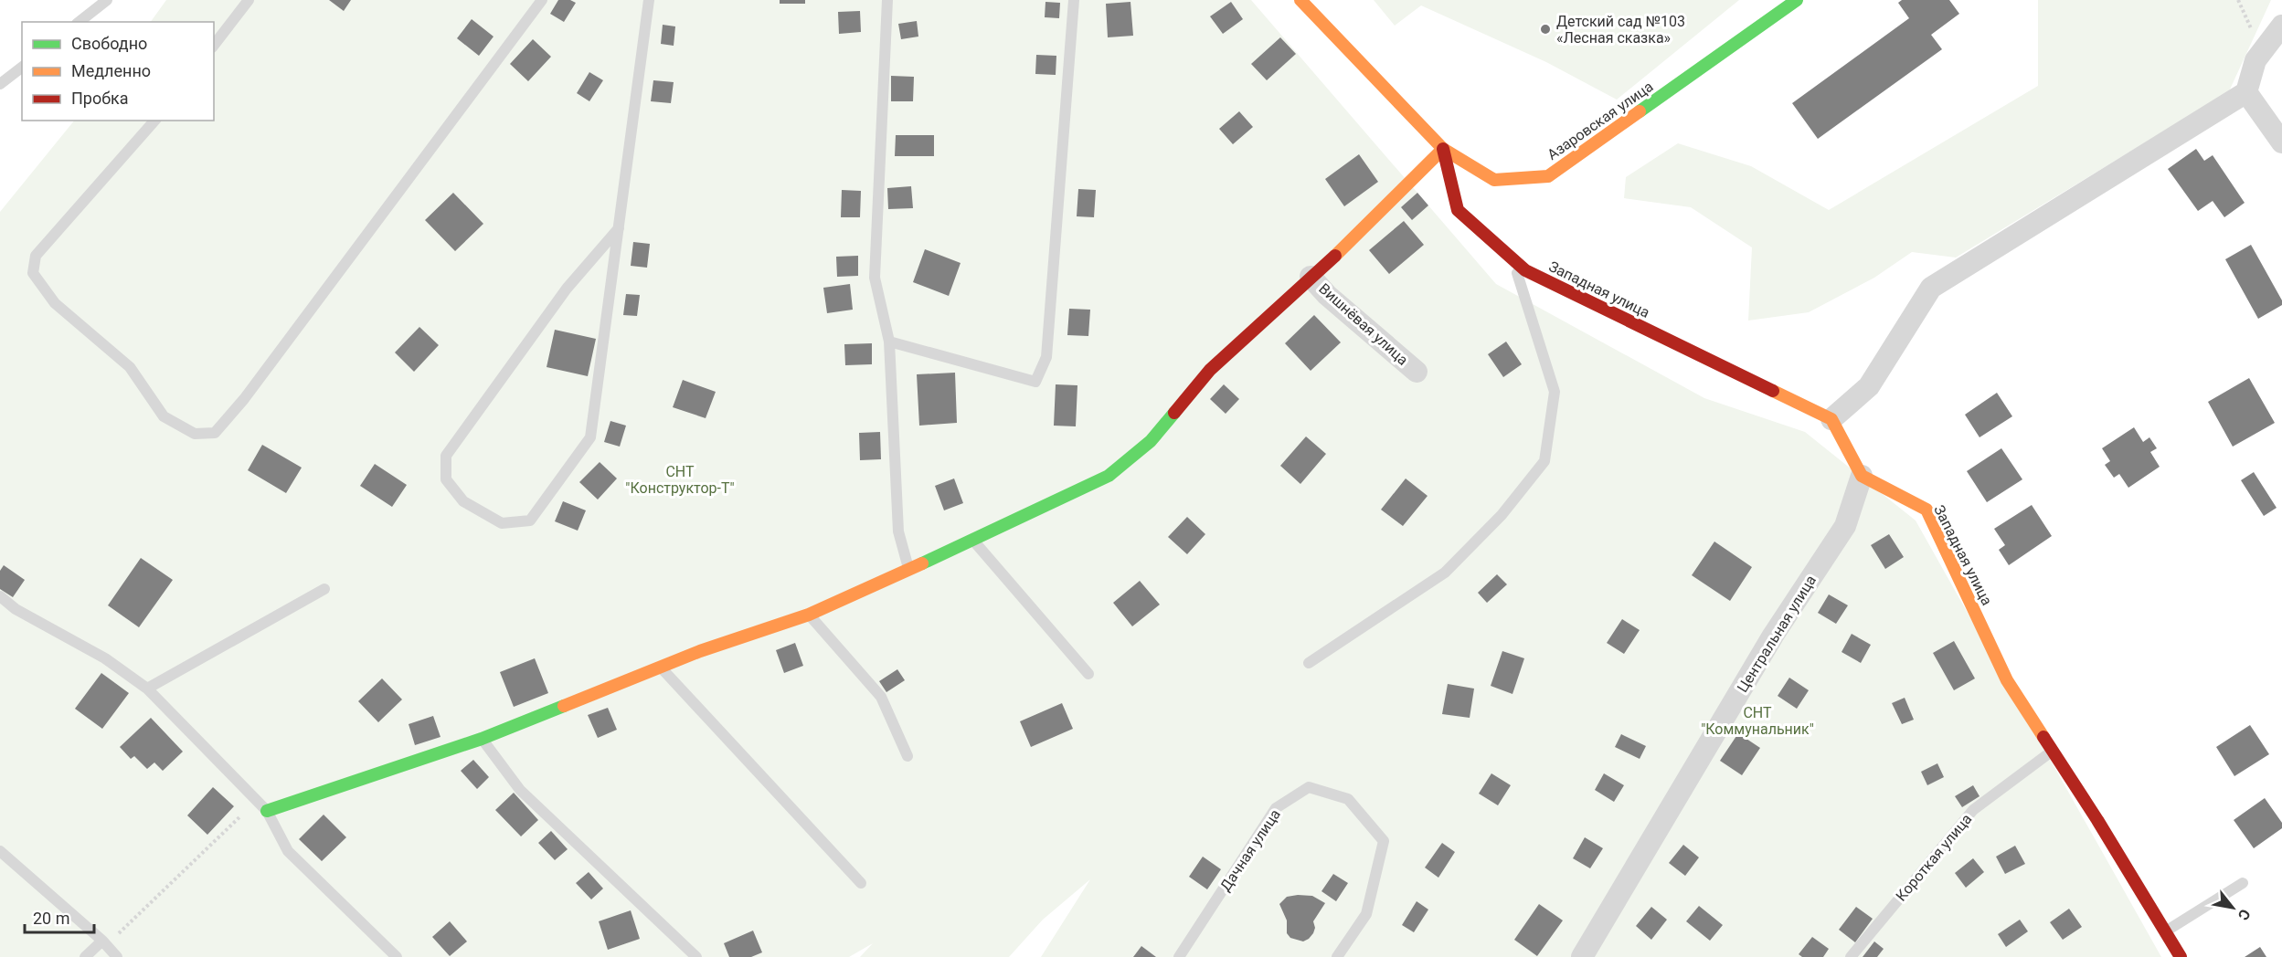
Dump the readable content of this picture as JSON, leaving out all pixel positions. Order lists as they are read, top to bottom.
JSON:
{
  "streets": {
    "street": [
      "Азаровская улица",
      "Западная улица",
      "Вишнёвая улица",
      "Центральная улица"
    ],
    "lane": ["Дачная улица", "Короткая улица"]
  },
  "crossings": [
    ["Азаровская улица", "Западная улица"],
    ["Западная улица", "Центральная улица"],
    ["Западная улица", "Короткая улица"]
  ],
  "parks": ["СНТ \"Конструктор-Т\"", "СНТ \"Коммунальник\""],
  "places": ["Детский сад №103 «Лесная сказка»"],
  "legend": ["Свободно", "Медленно", "Пробка"],
  "scale_bar": "20 m",
  "north": "bottom right"
}
